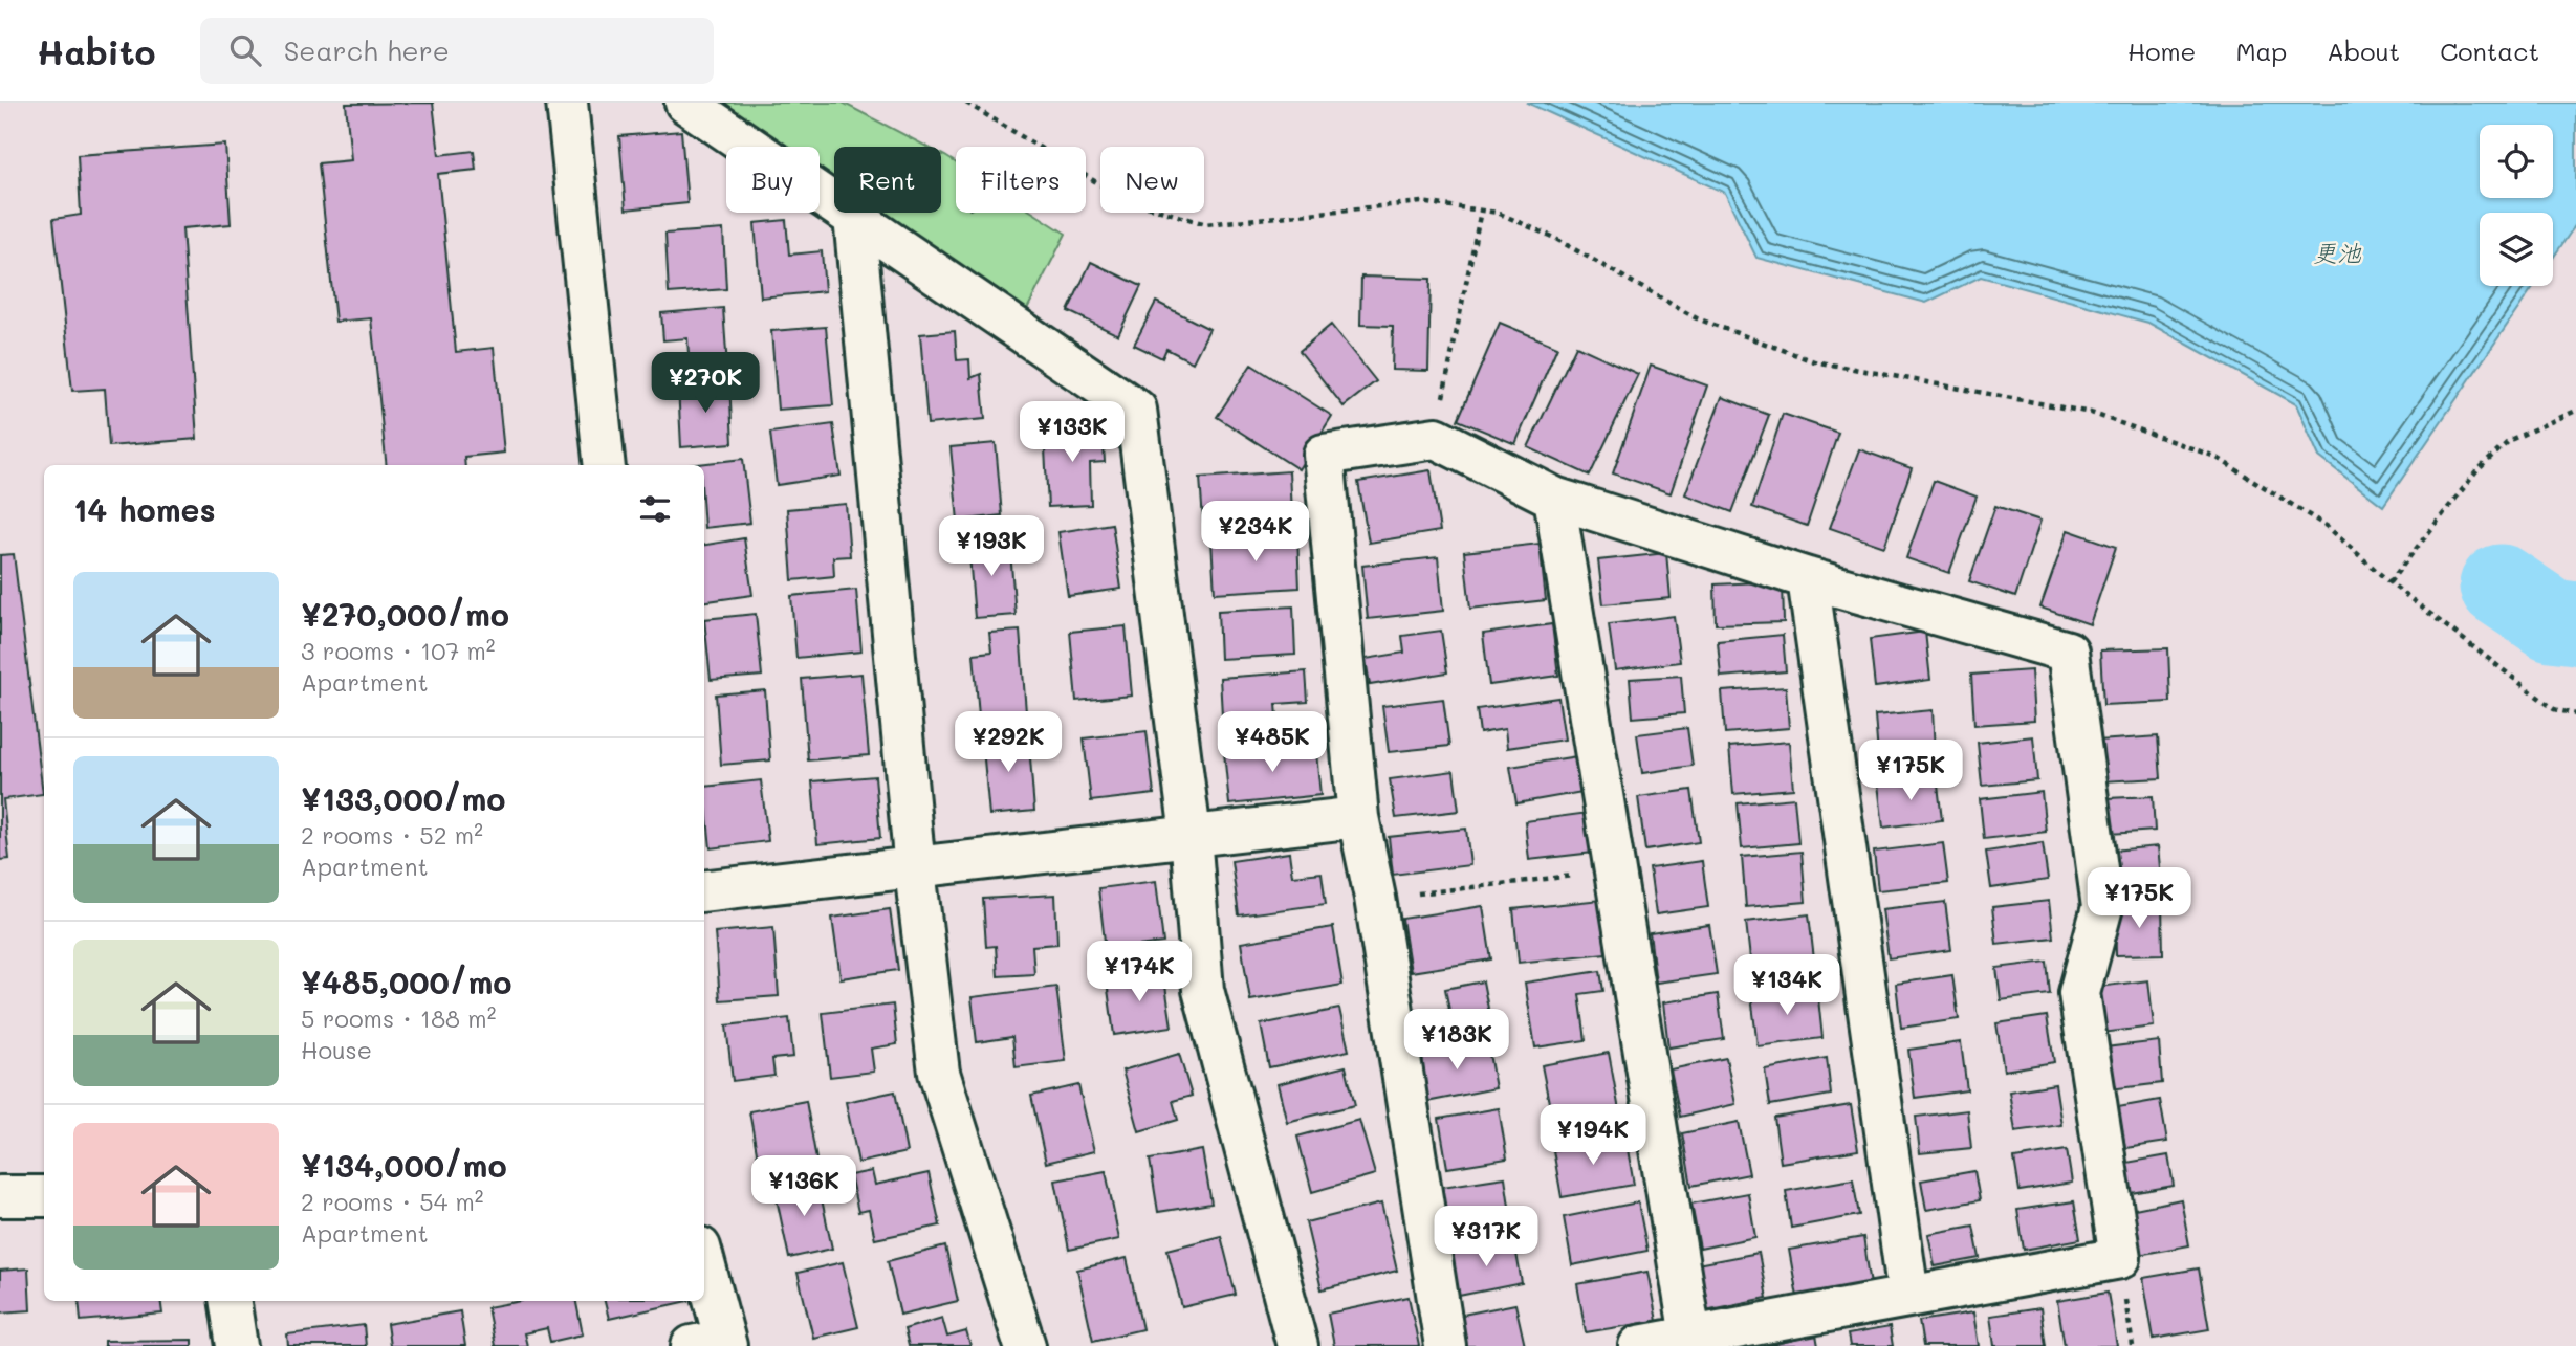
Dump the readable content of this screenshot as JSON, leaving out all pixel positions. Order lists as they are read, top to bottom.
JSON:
{
  "water": ["更池"],
  "page": {
    "header": "Habito",
    "search": "Search here",
    "nav": [
      "Home",
      "Map",
      "About",
      "Contact"
    ],
    "chip": [
      "Buy",
      "Rent",
      "Filters",
      "New"
    ],
    "price": [
      "¥270K",
      "¥133K",
      "¥234K",
      "¥193K",
      "¥292K",
      "¥485K",
      "¥175K",
      "¥175K",
      "¥174K",
      "¥134K",
      "¥183K",
      "¥194K",
      "¥136K",
      "¥317K"
    ],
    "heading": "14 homes",
    "list": [
      {
        "name": "¥270,000/mo",
        "note": "3 rooms · 107 m² · Apartment"
      },
      {
        "name": "¥133,000/mo",
        "note": "2 rooms · 52 m² · Apartment"
      },
      {
        "name": "¥485,000/mo",
        "note": "5 rooms · 188 m² · House"
      },
      {
        "name": "¥134,000/mo",
        "note": "2 rooms · 54 m² · Apartment"
      }
    ]
  }
}
